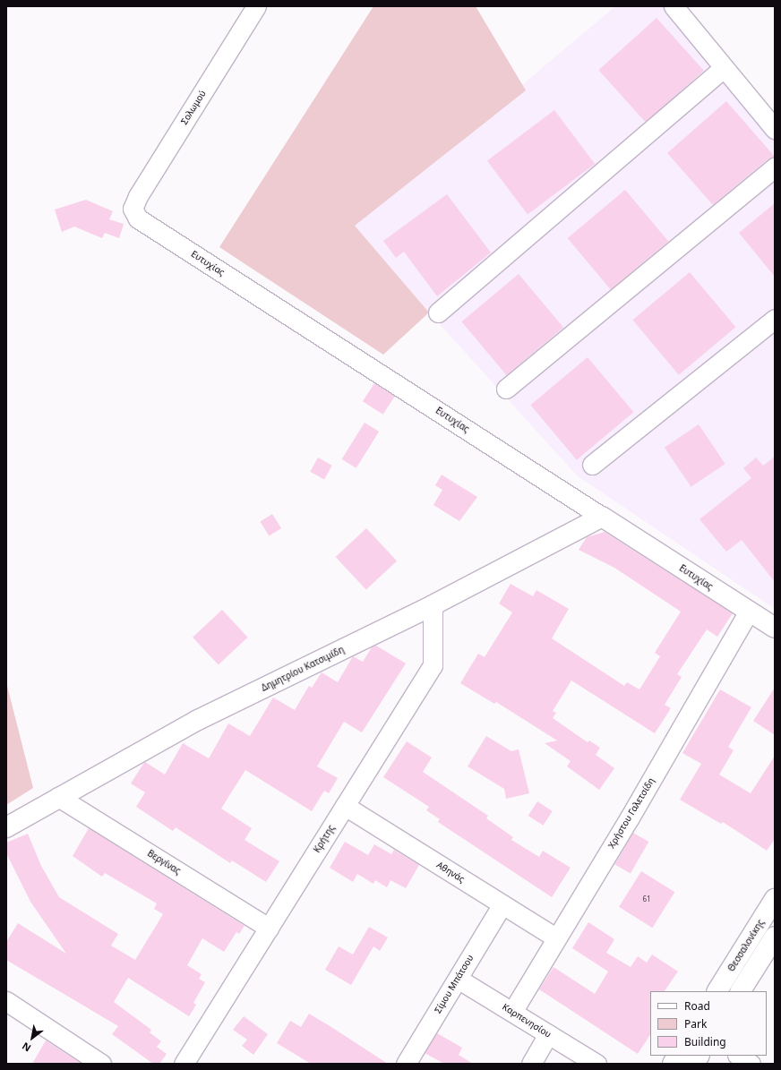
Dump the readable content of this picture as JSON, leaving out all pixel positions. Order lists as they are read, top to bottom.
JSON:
{
  "streets": {
    "street": [
      "Σολωμού",
      "Ευτυχίας",
      "Δημητρίου Κατσιμίδη",
      "Χρήστου Γαλετσίδη",
      "Κρήτης",
      "Βεργίνας",
      "Αθηνάς",
      "Θεσσαλονίκης",
      "Σίμου Μπάτσου",
      "Καρπενησίου"
    ]
  },
  "crossings": [
    ["Σολωμού", "Ευτυχίας"],
    ["Ευτυχίας", "Δημητρίου Κατσιμίδη"],
    ["Ευτυχίας", "Χρήστου Γαλετσίδη"],
    ["Δημητρίου Κατσιμίδη", "Κρήτης"],
    ["Δημητρίου Κατσιμίδη", "Βεργίνας"],
    ["Χρήστου Γαλετσίδη", "Αθηνάς"],
    ["Χρήστου Γαλετσίδη", "Καρπενησίου"],
    ["Κρήτης", "Βεργίνας"],
    ["Κρήτης", "Αθηνάς"],
    ["Αθηνάς", "Σίμου Μπάτσου"],
    ["Σίμου Μπάτσου", "Καρπενησίου"]
  ],
  "house_numbers": ["61"],
  "legend": ["Road", "Park", "Building"],
  "north": "bottom left"
}
